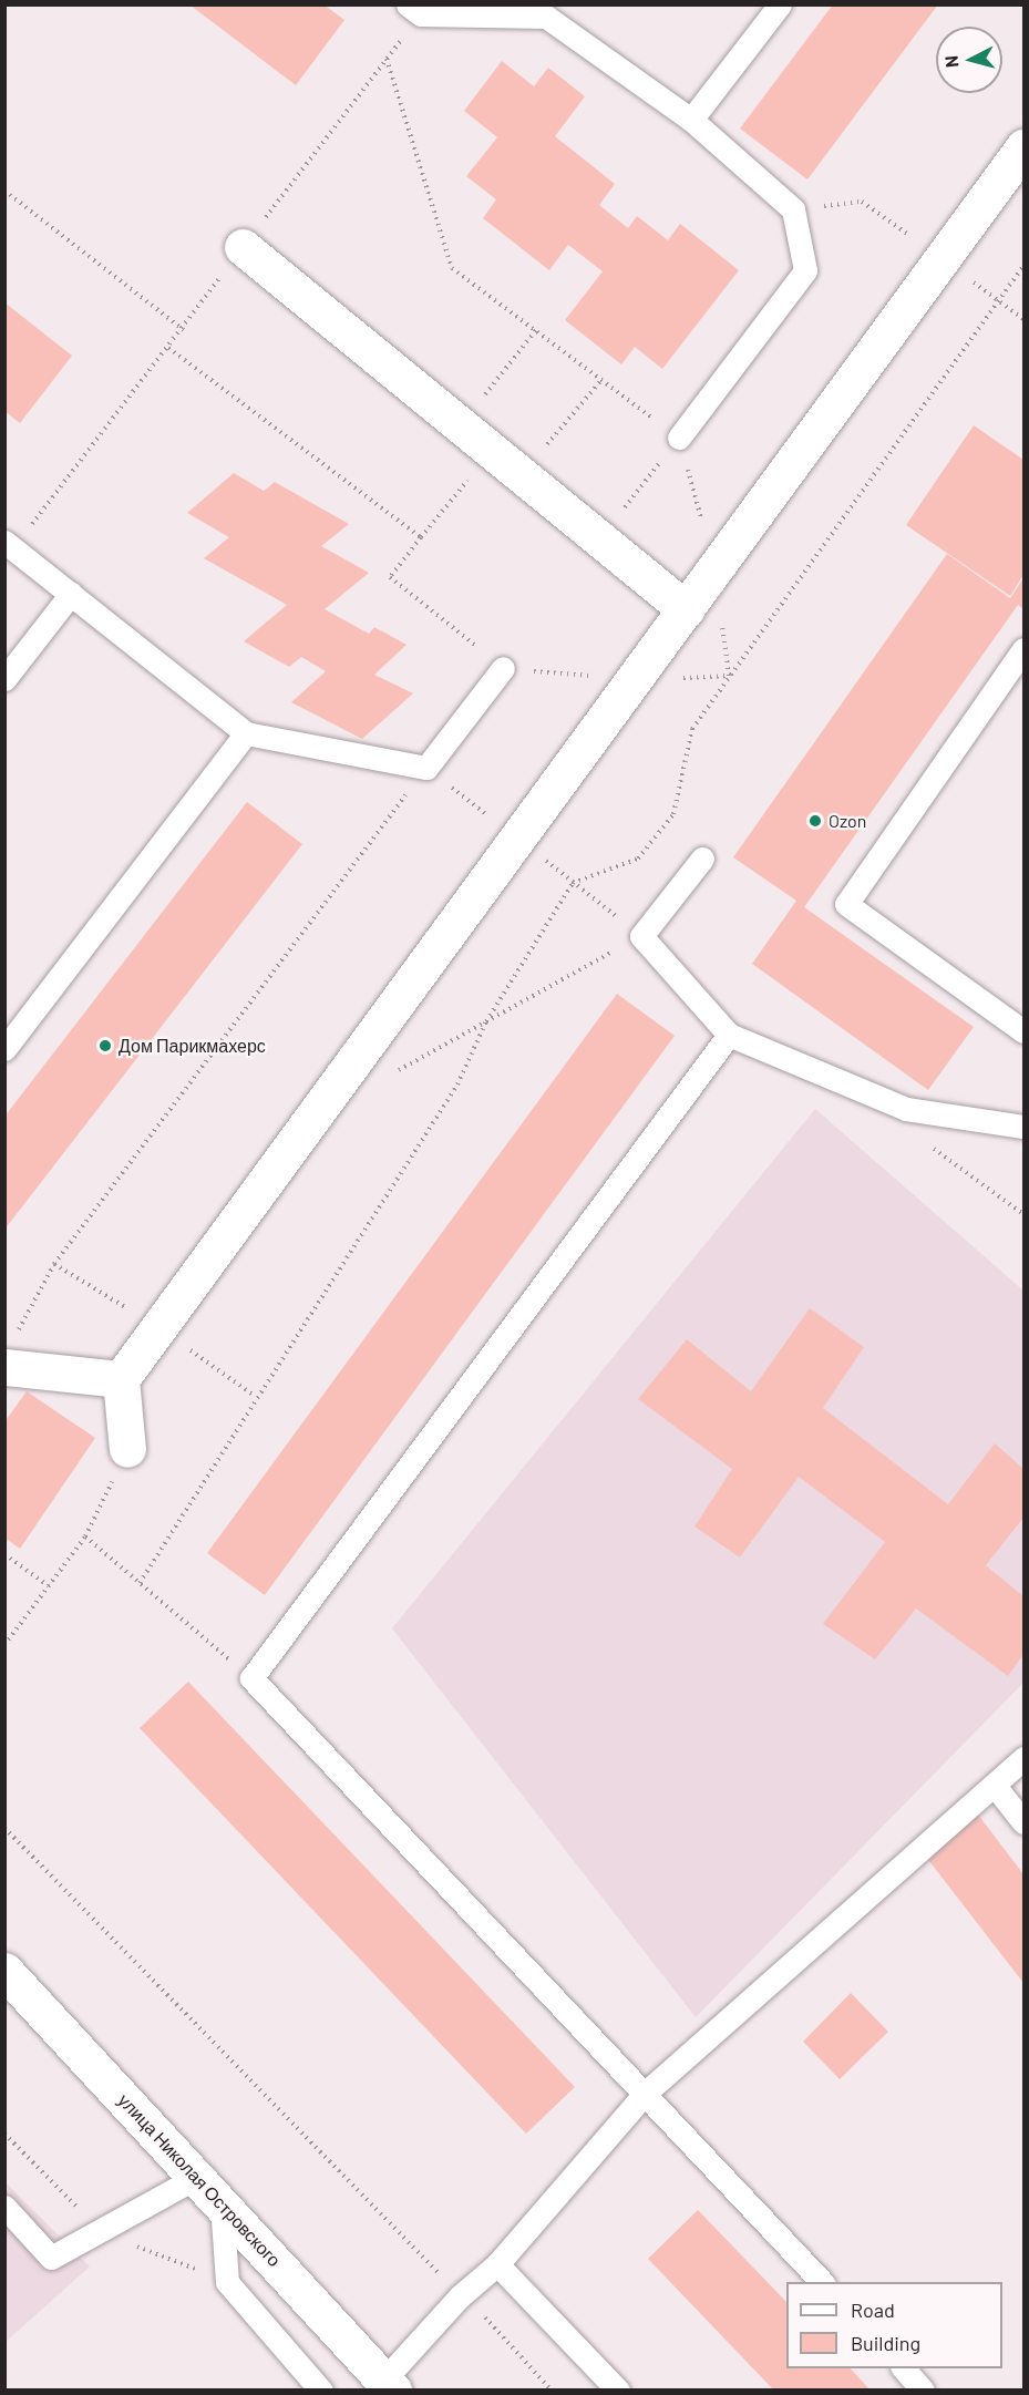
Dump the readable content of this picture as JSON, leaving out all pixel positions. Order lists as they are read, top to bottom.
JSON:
{
  "streets": {
    "street": ["улица Николая Островского"]
  },
  "places": ["Ozon", "Дом Парикмахерс"],
  "legend": ["Road", "Building"],
  "north": "left"
}
